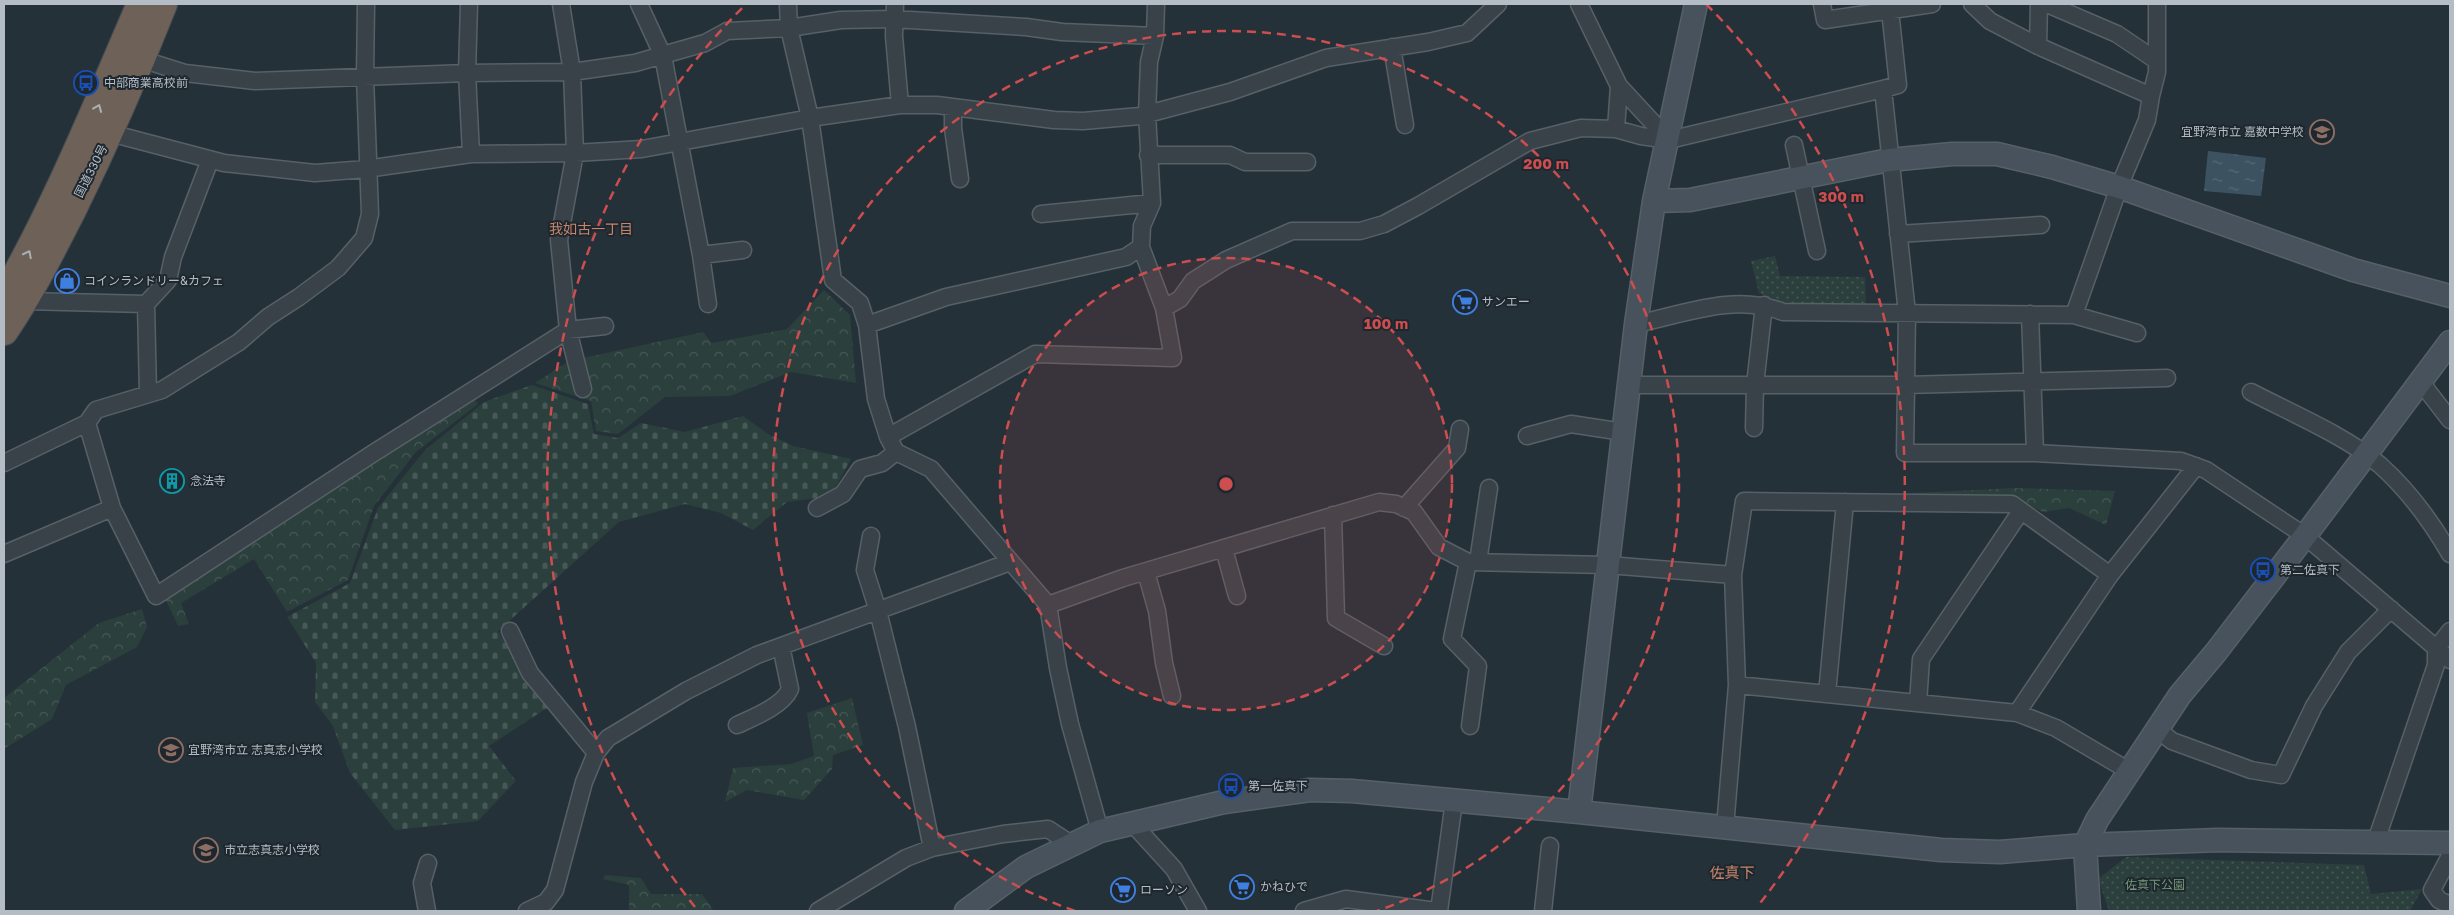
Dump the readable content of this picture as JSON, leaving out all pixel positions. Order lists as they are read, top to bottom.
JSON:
{
  "streets": {
    "highway": ["国道330号"]
  },
  "districts": ["我如古一丁目", "佐真下"],
  "parks": ["佐真下公園"],
  "places": {
    "bus stop": ["中部商業高校前", "第二佐真下", "第一佐真下"],
    "school or university": ["宜野湾市立 嘉数中学校", "宜野湾市立 志真志小学校", "市立志真志小学校"],
    "shop": ["コインランドリー&カフェ"],
    "supermarket": ["サンエー", "かねひで", "ローソン"],
    "building": ["念法寺"]
  },
  "rings": ["200 m", "300 m", "100 m"]
}
